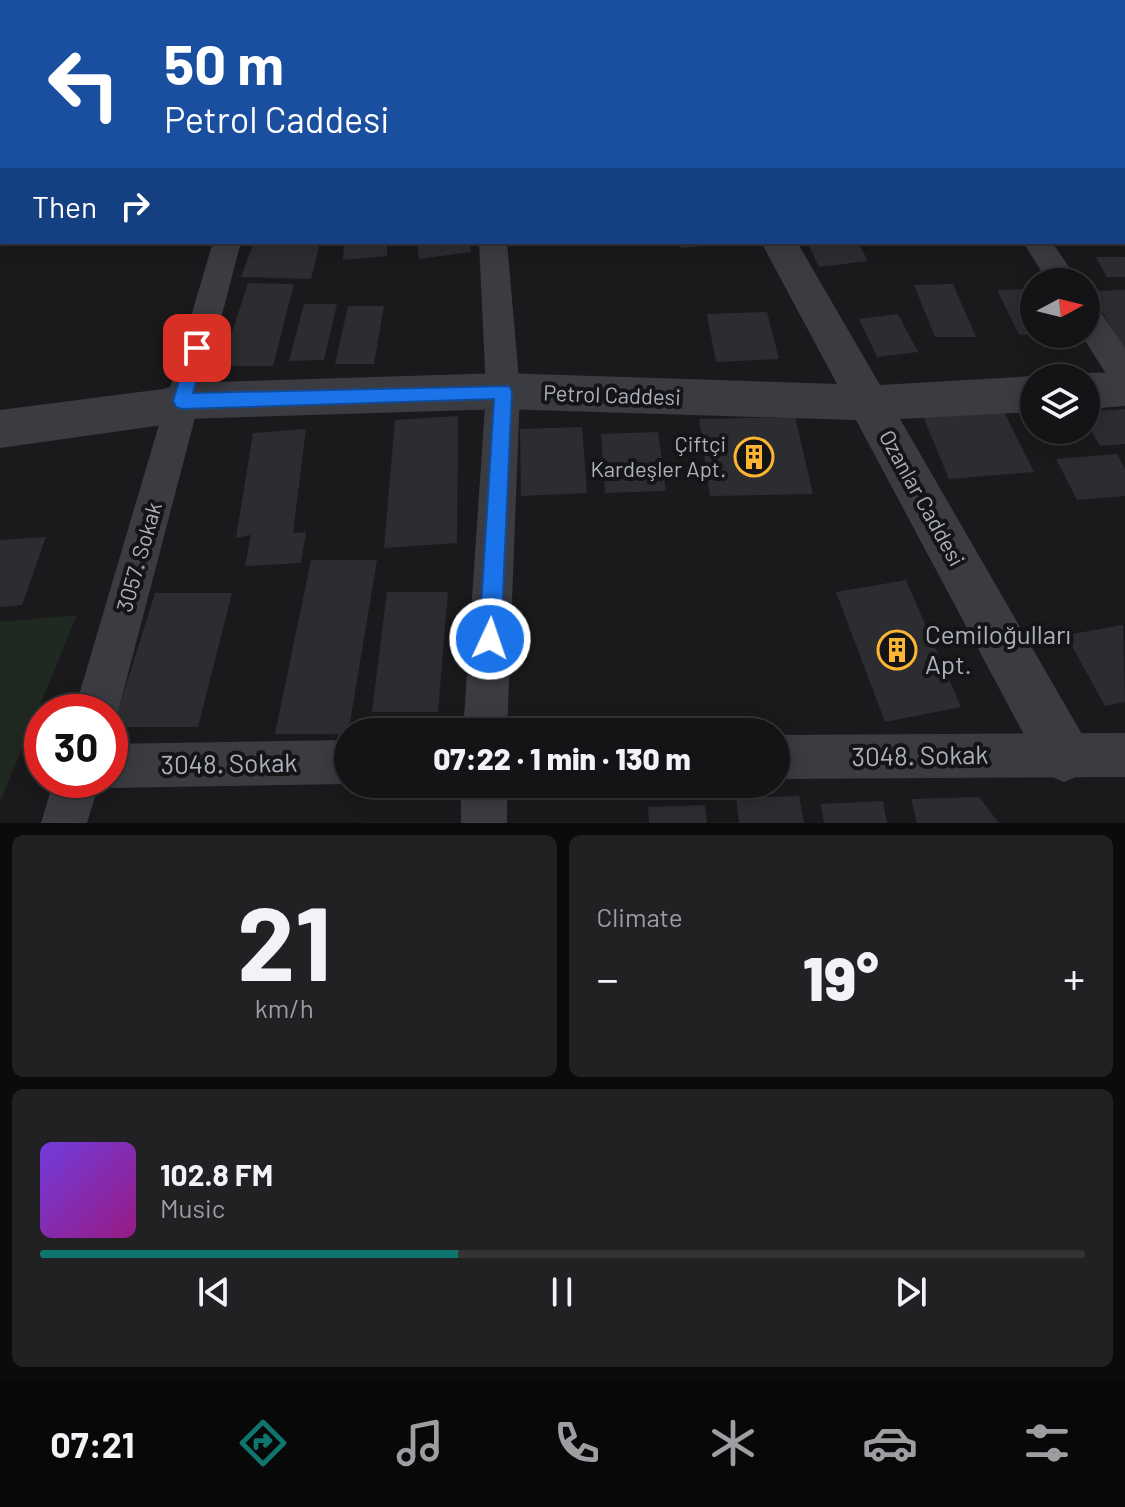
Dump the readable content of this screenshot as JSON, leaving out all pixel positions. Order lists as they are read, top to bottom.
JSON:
{
  "streets": {
    "street": [
      "Petrol Caddesi",
      "Ozanlar Caddesi",
      "3057. Sokak",
      "3048. Sokak"
    ]
  },
  "crossings": [
    ["Petrol Caddesi", "Ozanlar Caddesi"],
    ["Petrol Caddesi", "3057. Sokak"],
    ["Ozanlar Caddesi", "3048. Sokak"]
  ],
  "places": {
    "building": ["Çiftçi Kardeşler Apt.", "Cemiloğulları Apt."]
  },
  "north": "right",
  "page": {
    "turn": ["50 m", "Petrol Caddesi"],
    "then": "Then",
    "limit": "30",
    "trip": "07:22 · 1 min · 130 m",
    "tile": [
      ["21", "km/h"],
      "Climate"
    ],
    "heat": ["−", "19°", "+"],
    "song": ["102.8 FM", "Music"],
    "tabs": "07:21"
  }
}
